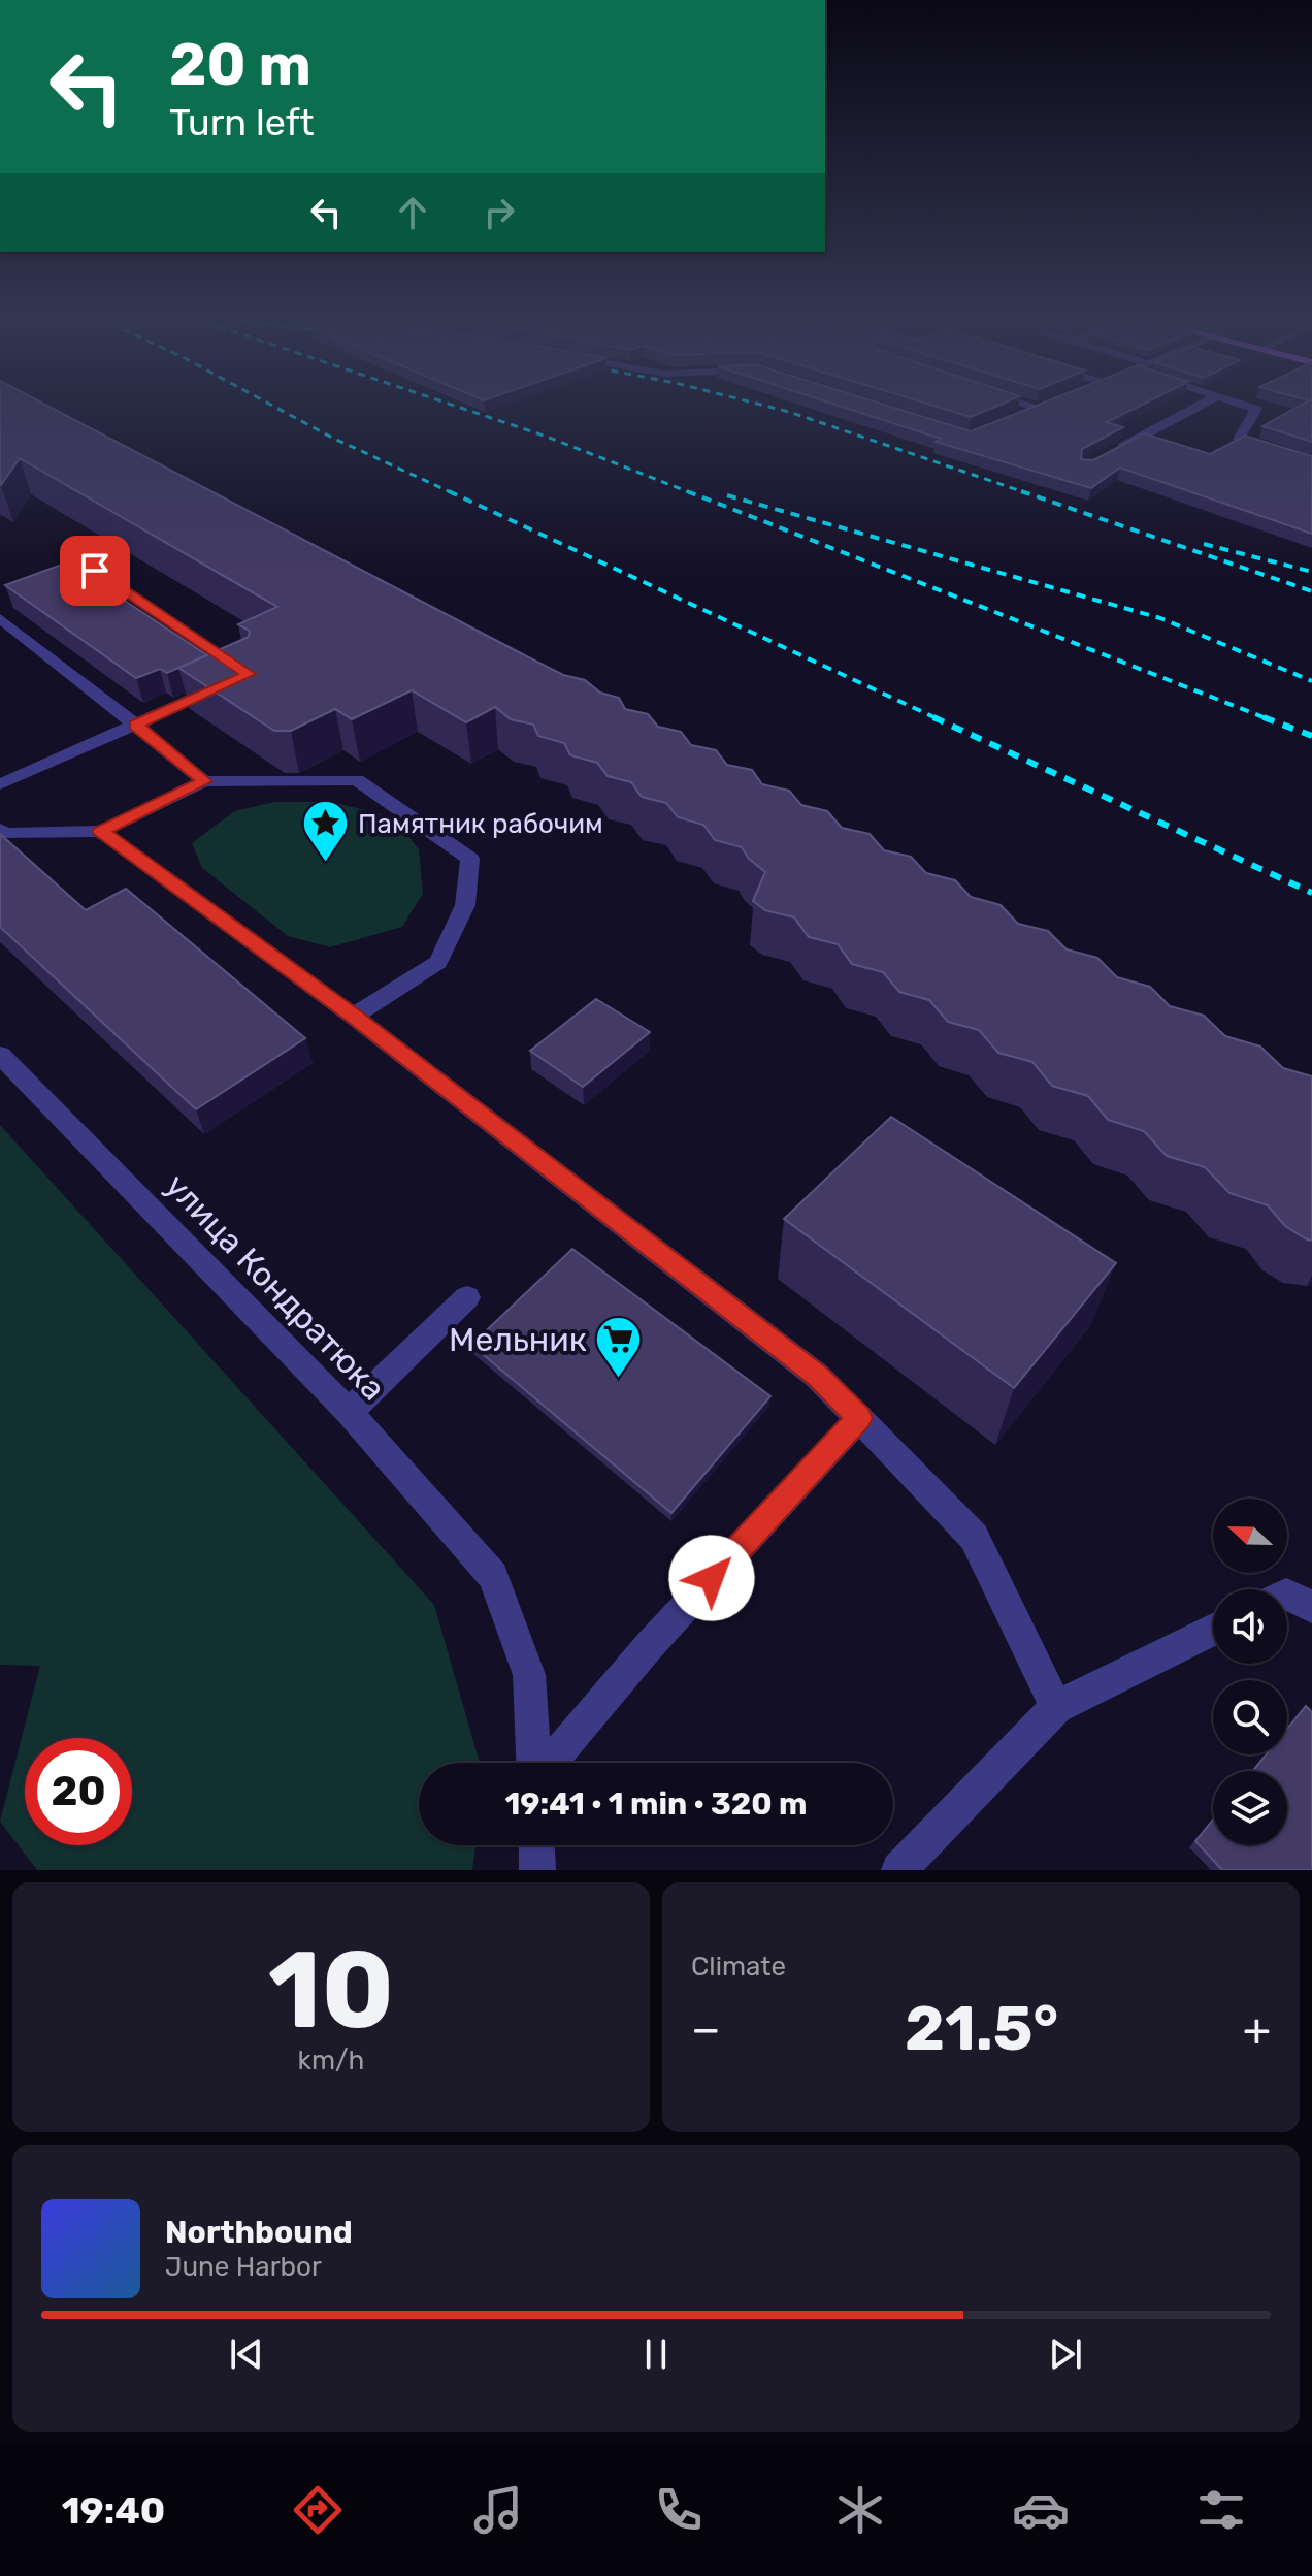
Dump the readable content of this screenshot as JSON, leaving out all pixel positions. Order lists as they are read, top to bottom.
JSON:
{
  "streets": {
    "street": ["улица Кондратюка"]
  },
  "places": {
    "place": ["Памятник рабочим"],
    "supermarket": ["Мельник"]
  },
  "north": "left",
  "page": {
    "turn": ["20 m", "Turn left"],
    "limit": "20",
    "trip": "19:41 · 1 min · 320 m",
    "tile": [
      ["10", "km/h"],
      "Climate"
    ],
    "heat": ["−", "21.5°", "+"],
    "song": ["Northbound", "June Harbor"],
    "tabs": "19:40"
  }
}
